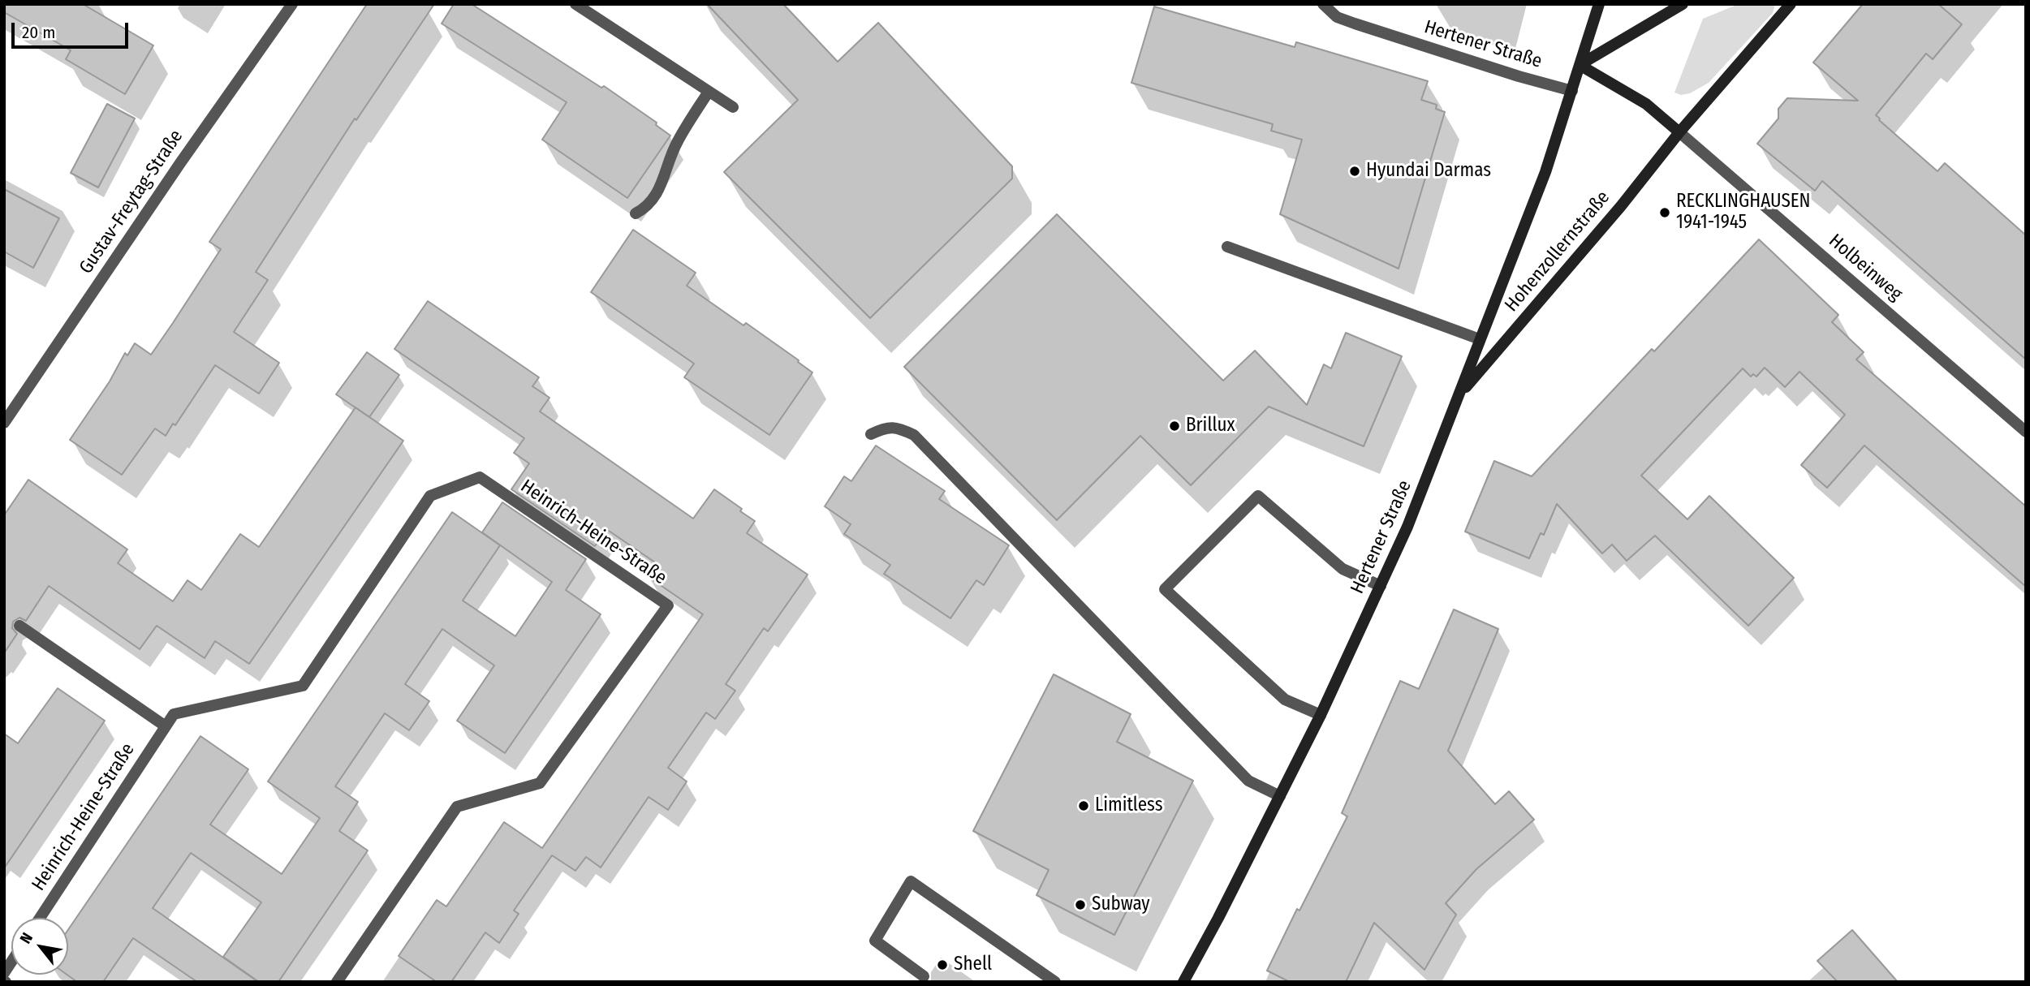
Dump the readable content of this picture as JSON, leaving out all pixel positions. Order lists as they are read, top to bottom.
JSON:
{
  "streets": {
    "main road": ["Hertener Straße", "Hohenzollernstraße"],
    "street": ["Gustav-Freytag-Straße", "Holbeinweg", "Heinrich-Heine-Straße"]
  },
  "crossings": [
    ["Hertener Straße", "Hohenzollernstraße"],
    ["Hohenzollernstraße", "Holbeinweg"]
  ],
  "places": [
    "Hyundai Darmas",
    "RECKLINGHAUSEN 1941-1945",
    "Brillux",
    "Limitless",
    "Subway",
    "Shell"
  ],
  "scale_bar": "20 m",
  "north": "top left"
}
